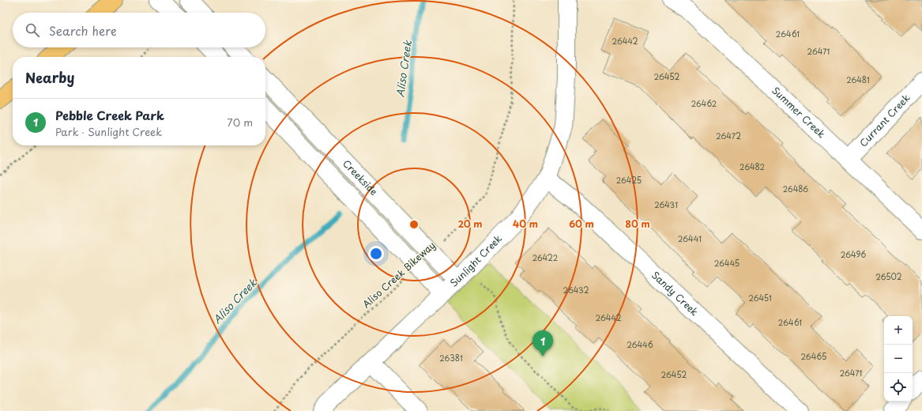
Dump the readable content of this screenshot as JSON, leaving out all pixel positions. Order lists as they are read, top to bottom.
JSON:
{
  "streets": {
    "street": [
      "Summer Creek",
      "Currant Creek",
      "Creekside",
      "Sunlight Creek",
      "Sandy Creek"
    ],
    "path": ["Aliso Creek Bikeway"]
  },
  "crossings": [
    ["Summer Creek", "Currant Creek"],
    ["Creekside", "Sunlight Creek"],
    ["Creekside", "Aliso Creek Bikeway"],
    ["Sunlight Creek", "Sandy Creek"]
  ],
  "water": ["Aliso Creek"],
  "house_numbers": [
    "26461",
    "26442",
    "26471",
    "26452",
    "26481",
    "26462",
    "26472",
    "26482",
    "26425",
    "26486",
    "26431",
    "26441",
    "26496",
    "26422",
    "26445",
    "26502",
    "26432",
    "26451",
    "26442",
    "26461",
    "26446",
    "26465",
    "26381",
    "26471",
    "26452"
  ],
  "page": {
    "search": "Search here",
    "heading": "Nearby",
    "list": [
      {
        "mark": "1",
        "name": "Pebble Creek Park",
        "note": "Park · Sunlight Creek",
        "value": "70 m"
      }
    ],
    "map_buttons": ["+", "−"],
    "pins": "1"
  },
  "rings": [
    "20 m",
    "40 m",
    "60 m",
    "80 m"
  ]
}
